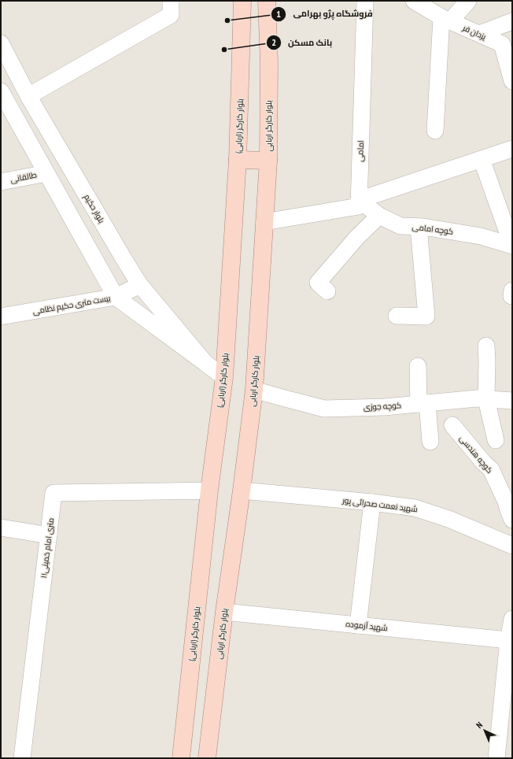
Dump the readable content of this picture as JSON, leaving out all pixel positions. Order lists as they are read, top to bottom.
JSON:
{
  "streets": {
    "main road": ["بلوار کارگر (اربابی)", "بلوار کارگر اربابی"],
    "street": [
      "یزدان فر",
      "امامی",
      "طالقانی",
      "بلوار حکیم",
      "کوچه امامی",
      "بیست متری حکیم نظامی",
      "کوچه جوزی",
      "کوچه هندسی",
      "شهید نعمت صحرائی پور",
      "۱۱متری امام خمینی",
      "شهید آزموده"
    ]
  },
  "crossings": [
    ["بلوار کارگر (اربابی)", "بلوار حکیم"],
    ["بلوار کارگر (اربابی)", "۱۱متری امام خمینی"],
    ["بلوار کارگر اربابی", "کوچه جوزی"],
    ["بلوار کارگر اربابی", "شهید نعمت صحرائی پور"],
    ["بلوار کارگر اربابی", "شهید آزموده"],
    ["امامی", "کوچه امامی"],
    ["طالقانی", "بلوار حکیم"],
    ["بلوار حکیم", "بیست متری حکیم نظامی"]
  ],
  "places": ["فروشگاه پژو بهرامی", "بانک مسکن"],
  "north": "top left"
}
